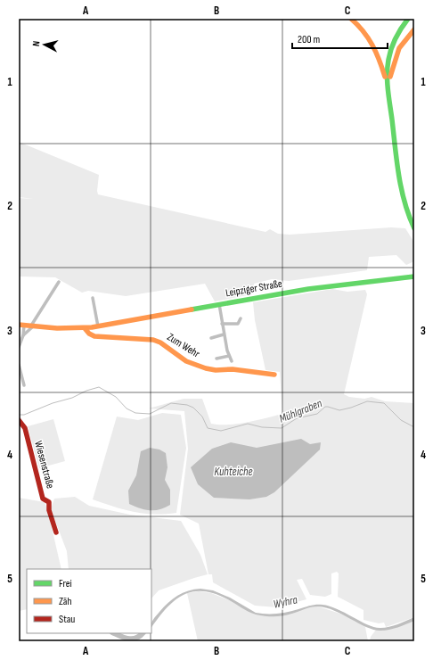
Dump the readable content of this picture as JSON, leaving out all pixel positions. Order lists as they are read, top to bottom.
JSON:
{
  "streets": {
    "main road": ["Leipziger Straße", "Zum Wehr", "Wiesenstraße"]
  },
  "crossings": [
    ["Leipziger Straße", "Zum Wehr"]
  ],
  "water": ["Mühlgraben", "Kuhteiche", "Wyhra"],
  "legend": ["Frei", "Zäh", "Stau"],
  "scale_bar": "200 m",
  "north": "left",
  "grid": {
    "columns": ["A", "B", "C"],
    "rows": [
      "1",
      "2",
      "3",
      "4",
      "5"
    ]
  }
}
